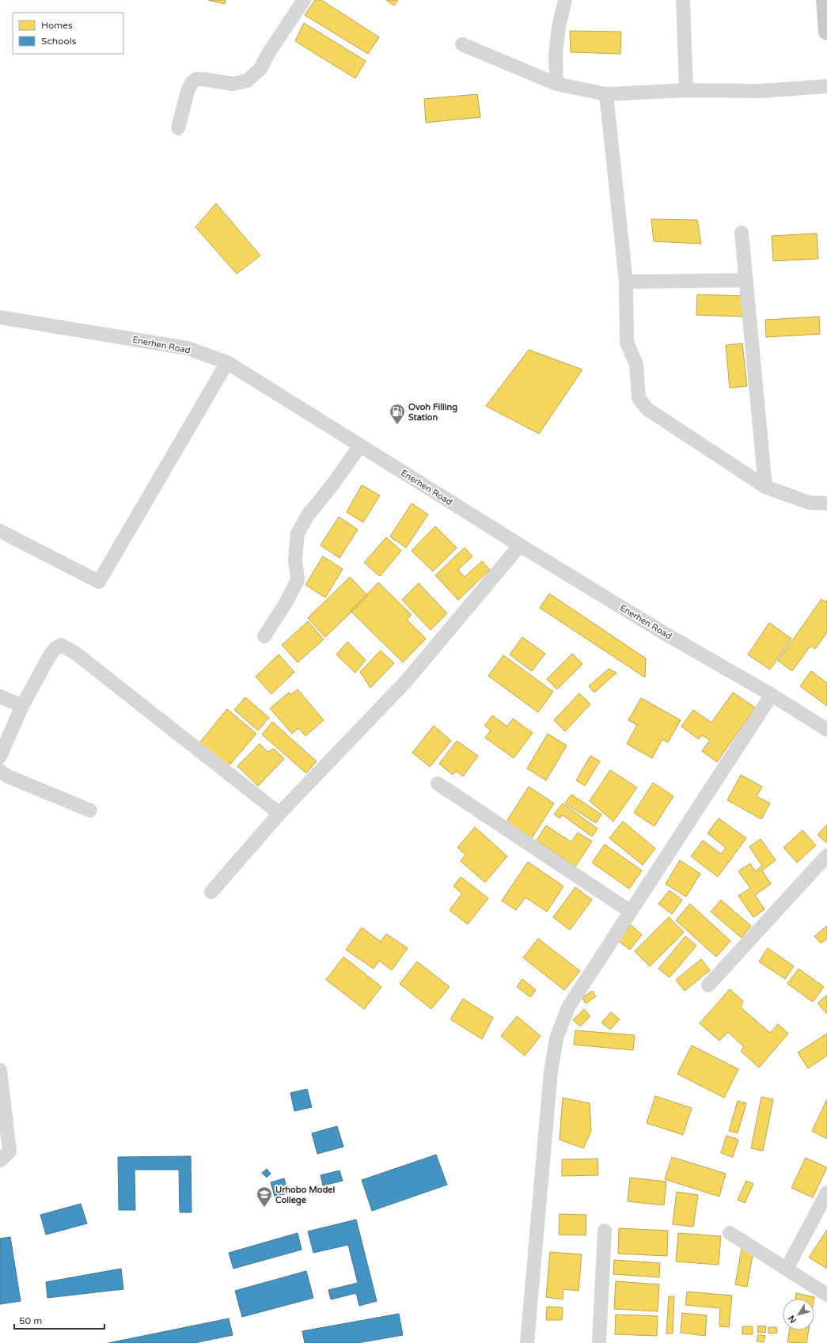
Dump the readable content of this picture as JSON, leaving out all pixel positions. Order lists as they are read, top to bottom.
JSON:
{
  "streets": {
    "street": ["Enerhen Road"]
  },
  "places": {
    "fuel station": ["Ovoh Filling Station"],
    "school or university": ["Urhobo Model College"]
  },
  "legend": ["Homes", "Schools"],
  "scale_bar": "50 m",
  "north": "bottom left"
}
